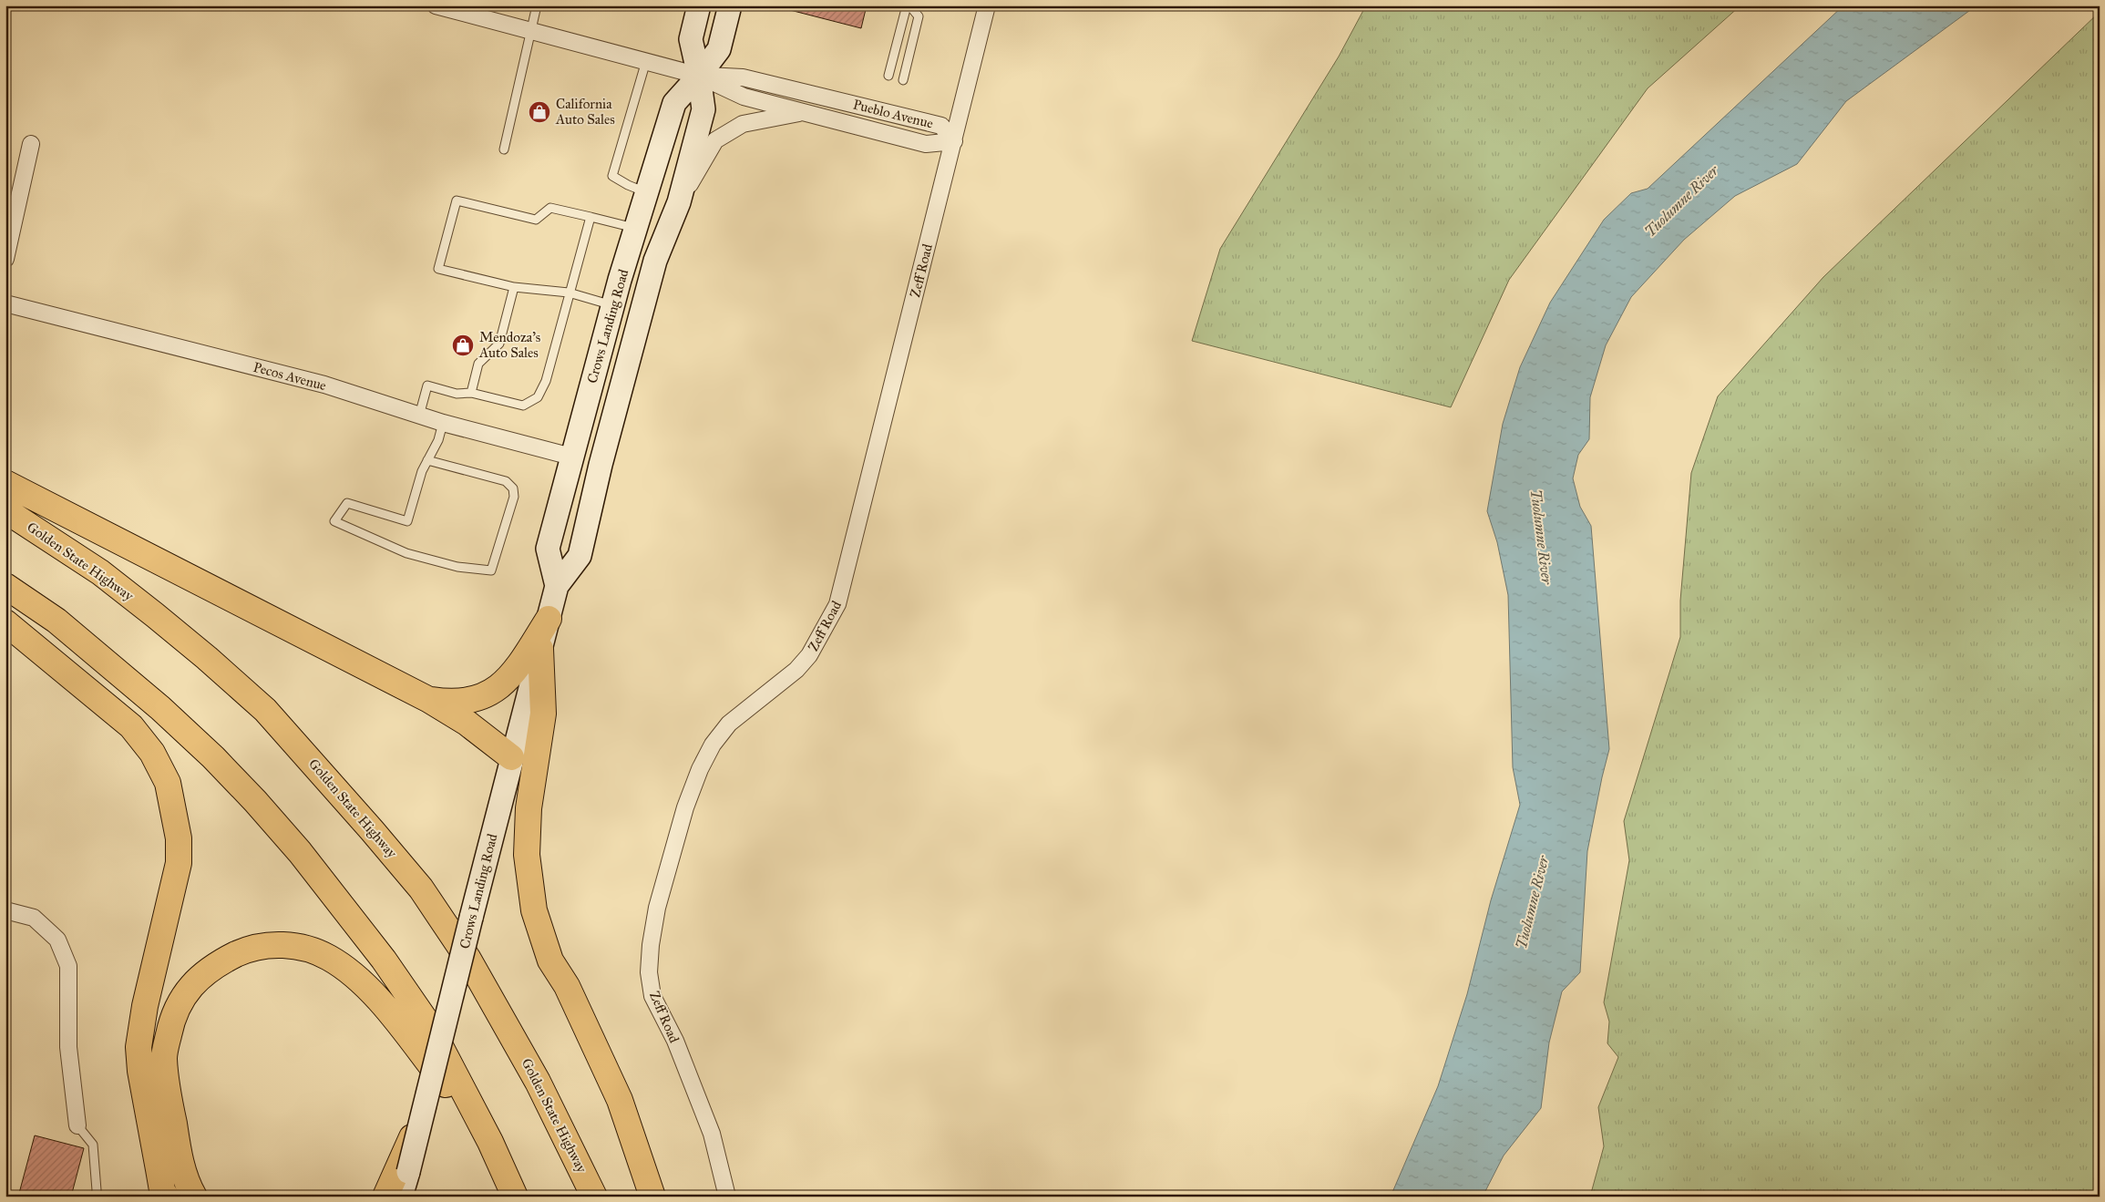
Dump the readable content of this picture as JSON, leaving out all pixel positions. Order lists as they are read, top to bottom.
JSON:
{
  "streets": {
    "highway": ["Golden State Highway"],
    "main road": ["Crows Landing Road"],
    "street": ["Pueblo Avenue", "Zeff Road", "Pecos Avenue"]
  },
  "crossings": [
    ["Pueblo Avenue", "Zeff Road"],
    ["Pueblo Avenue", "Crows Landing Road"],
    ["Crows Landing Road", "Pecos Avenue"]
  ],
  "water": ["Tuolumne River"],
  "places": {
    "shop": ["California Auto Sales", "Mendoza's Auto Sales"]
  }
}
